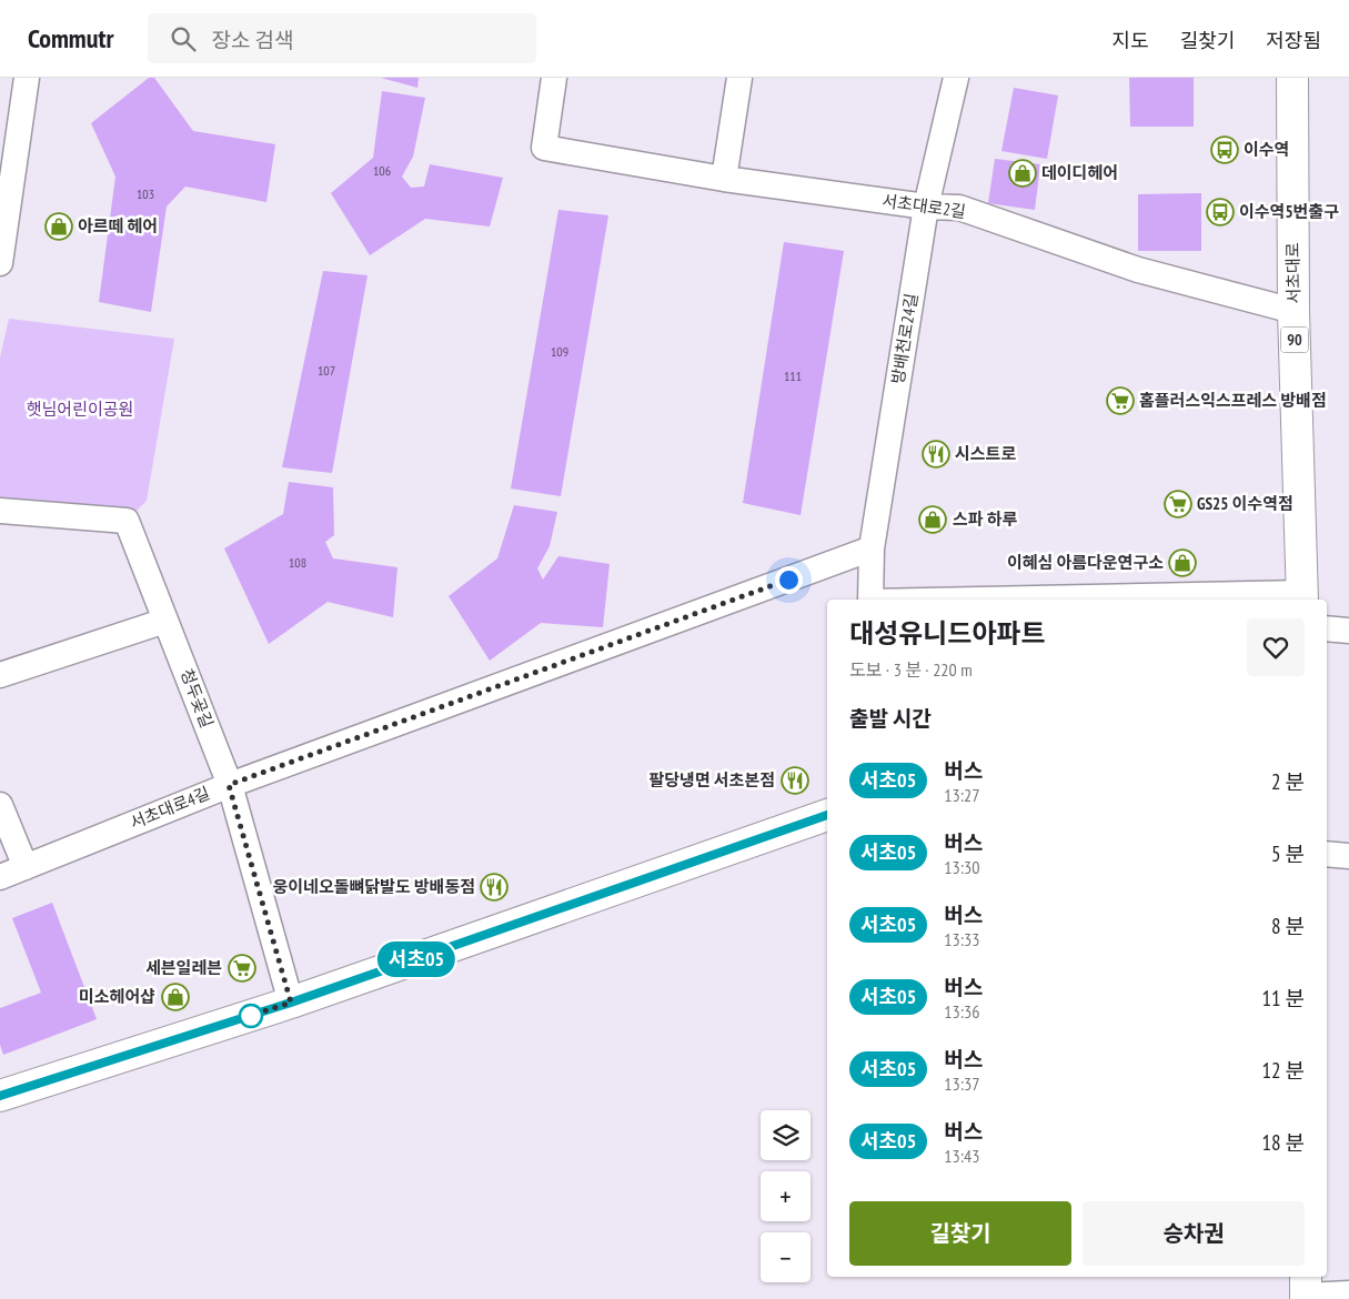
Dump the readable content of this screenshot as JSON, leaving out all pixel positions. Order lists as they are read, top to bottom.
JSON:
{
  "streets": {
    "street": [
      "서초대로2길",
      "서초대로",
      "방배천로24길",
      "90",
      "청두곶길",
      "서초대로4길"
    ]
  },
  "crossings": [
    ["서초대로2길", "서초대로"],
    ["서초대로2길", "방배천로24길"],
    ["방배천로24길", "서초대로4길"],
    ["청두곶길", "서초대로4길"]
  ],
  "parks": ["햇님어린이공원"],
  "places": {
    "bus stop": ["이수역", "이수역5번출구"],
    "shop": [
      "데이디헤어",
      "아르떼 헤어",
      "스파 하루",
      "이혜심 아름다운연구소",
      "미소헤어샵"
    ],
    "supermarket": ["홈플러스익스프레스 방배점", "GS25 이수역점", "세븐일레븐"],
    "restaurant": ["시스트로", "팔당냉면 서초본점", "웅이네오돌뼈닭발도 방배동점"]
  },
  "lines": ["bus line 서초05"],
  "house_numbers": [
    "106",
    "103",
    "109",
    "107",
    "111",
    "108"
  ],
  "page": {
    "header": "Commutr",
    "search": "장소 검색",
    "nav": ["지도", "길찾기", "저장됨"],
    "on_map": "서초05",
    "heading": [
      ["대성유니드아파트", "도보 · 3 분 · 220 m"],
      "출발 시간"
    ],
    "list": [
      {
        "mark": "서초05",
        "name": "버스",
        "note": "13:27",
        "value": "2 분"
      },
      {
        "mark": "서초05",
        "name": "버스",
        "note": "13:30",
        "value": "5 분"
      },
      {
        "mark": "서초05",
        "name": "버스",
        "note": "13:33",
        "value": "8 분"
      },
      {
        "mark": "서초05",
        "name": "버스",
        "note": "13:36",
        "value": "11 분"
      },
      {
        "mark": "서초05",
        "name": "버스",
        "note": "13:37",
        "value": "12 분"
      },
      {
        "mark": "서초05",
        "name": "버스",
        "note": "13:43",
        "value": "18 분"
      }
    ],
    "map_buttons": ["+", "−"],
    "buttons": ["길찾기", "승차권"]
  }
}
